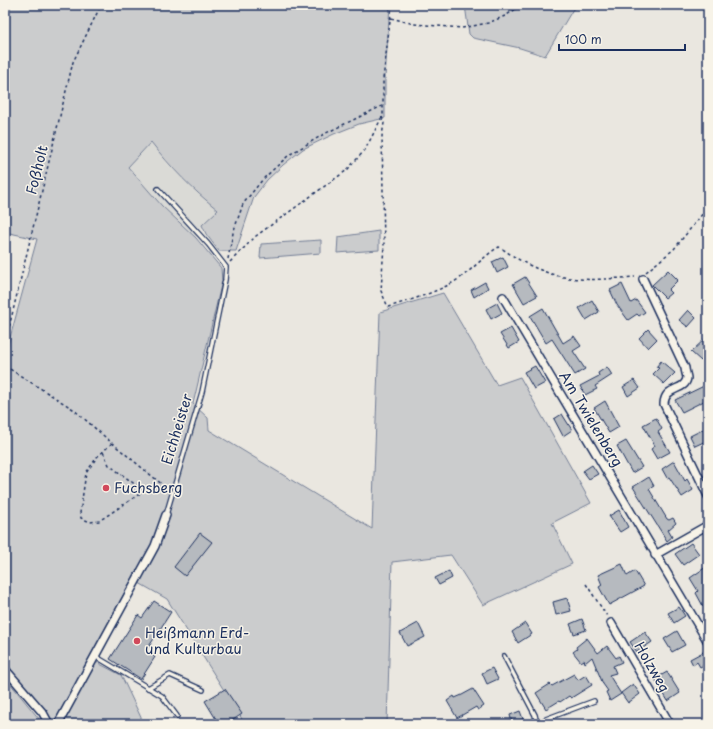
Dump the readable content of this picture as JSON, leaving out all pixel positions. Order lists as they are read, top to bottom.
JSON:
{
  "streets": {
    "street": ["Am Twielenberg", "Eichheister", "Holzweg"],
    "path": ["Foßholt"]
  },
  "places": ["Fuchsberg", "Heißmann Erd- und Kulturbau"],
  "scale_bar": "100 m"
}
